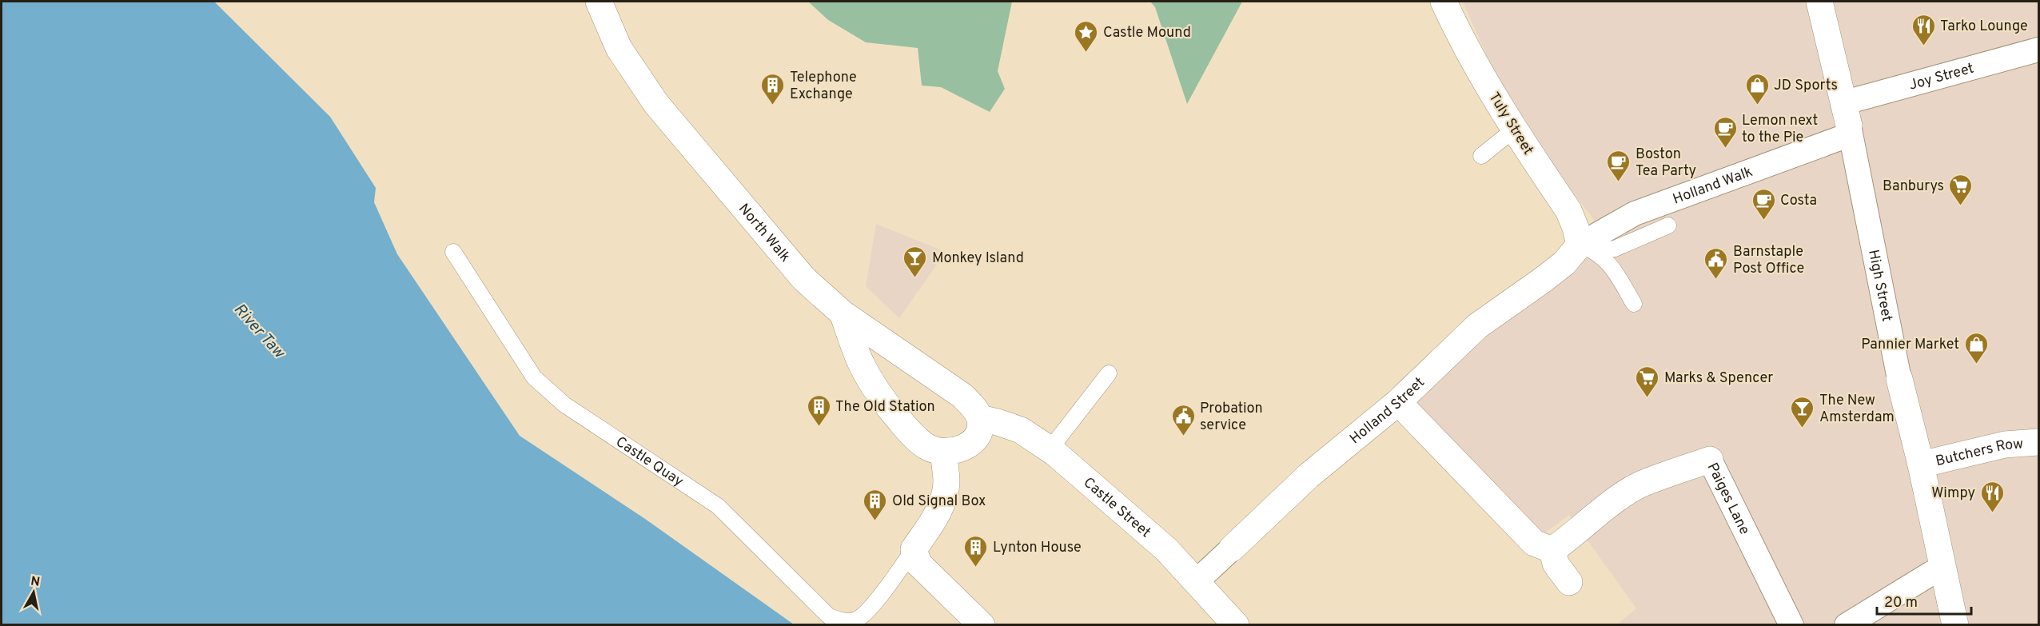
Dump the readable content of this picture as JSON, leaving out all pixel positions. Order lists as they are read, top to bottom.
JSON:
{
  "streets": {
    "street": [
      "Joy Street",
      "Tuly Street",
      "Holland Walk",
      "North Walk",
      "High Street",
      "Holland Street",
      "Butchers Row",
      "Paiges Lane",
      "Castle Street"
    ],
    "lane": ["Castle Quay"]
  },
  "crossings": [
    ["Joy Street", "Holland Walk"],
    ["Joy Street", "High Street"],
    ["Tuly Street", "Holland Walk"],
    ["Tuly Street", "Holland Street"],
    ["Holland Walk", "High Street"],
    ["Holland Walk", "Holland Street"],
    ["North Walk", "Castle Street"],
    ["High Street", "Butchers Row"],
    ["Holland Street", "Castle Street"]
  ],
  "water": ["River Taw"],
  "places": {
    "restaurant": ["Tarko Lounge", "Wimpy"],
    "place": ["Castle Mound"],
    "building": [
      "Telephone Exchange",
      "The Old Station",
      "Old Signal Box",
      "Lynton House"
    ],
    "shop": ["JD Sports", "Pannier Market"],
    "cafe": ["Lemon next to the Pie", "Boston Tea Party", "Costa"],
    "supermarket": ["Banburys", "Marks & Spencer"],
    "bar": ["Monkey Island", "The New Amsterdam"],
    "public building": ["Barnstaple Post Office", "Probation service"]
  },
  "scale_bar": "20 m",
  "north": "top"
}
